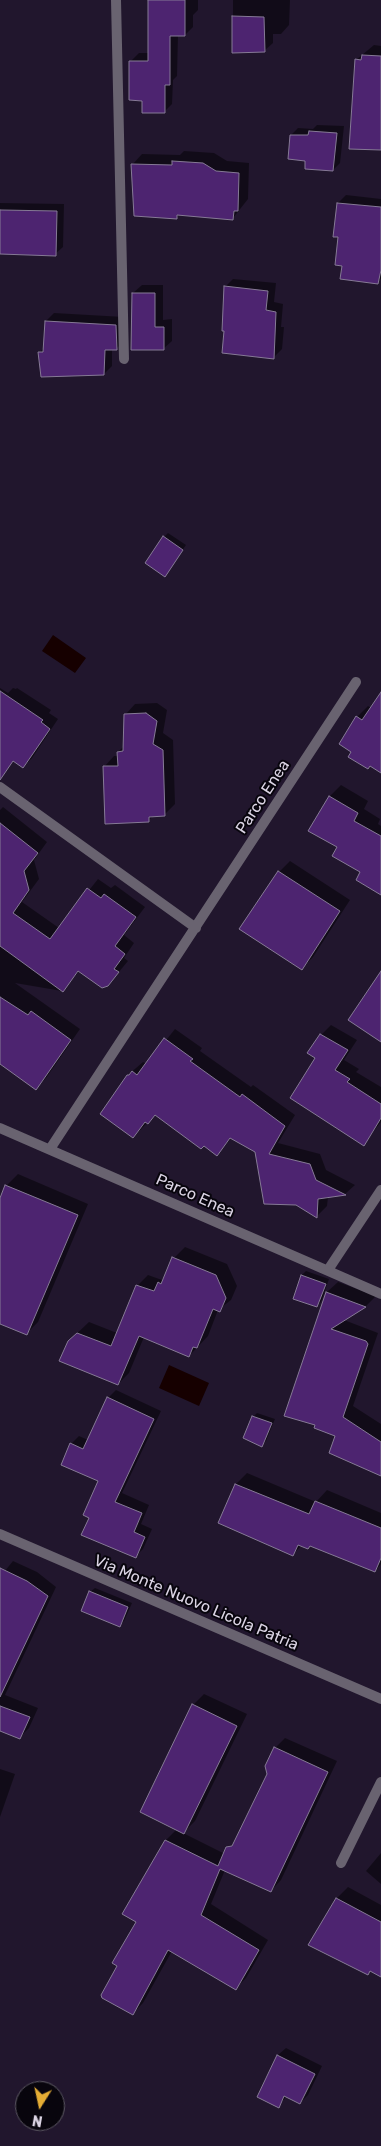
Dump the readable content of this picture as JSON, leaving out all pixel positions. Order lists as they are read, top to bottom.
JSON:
{
  "streets": {
    "street": ["Parco Enea", "Via Monte Nuovo Licola Patria"]
  },
  "north": "bottom"
}
